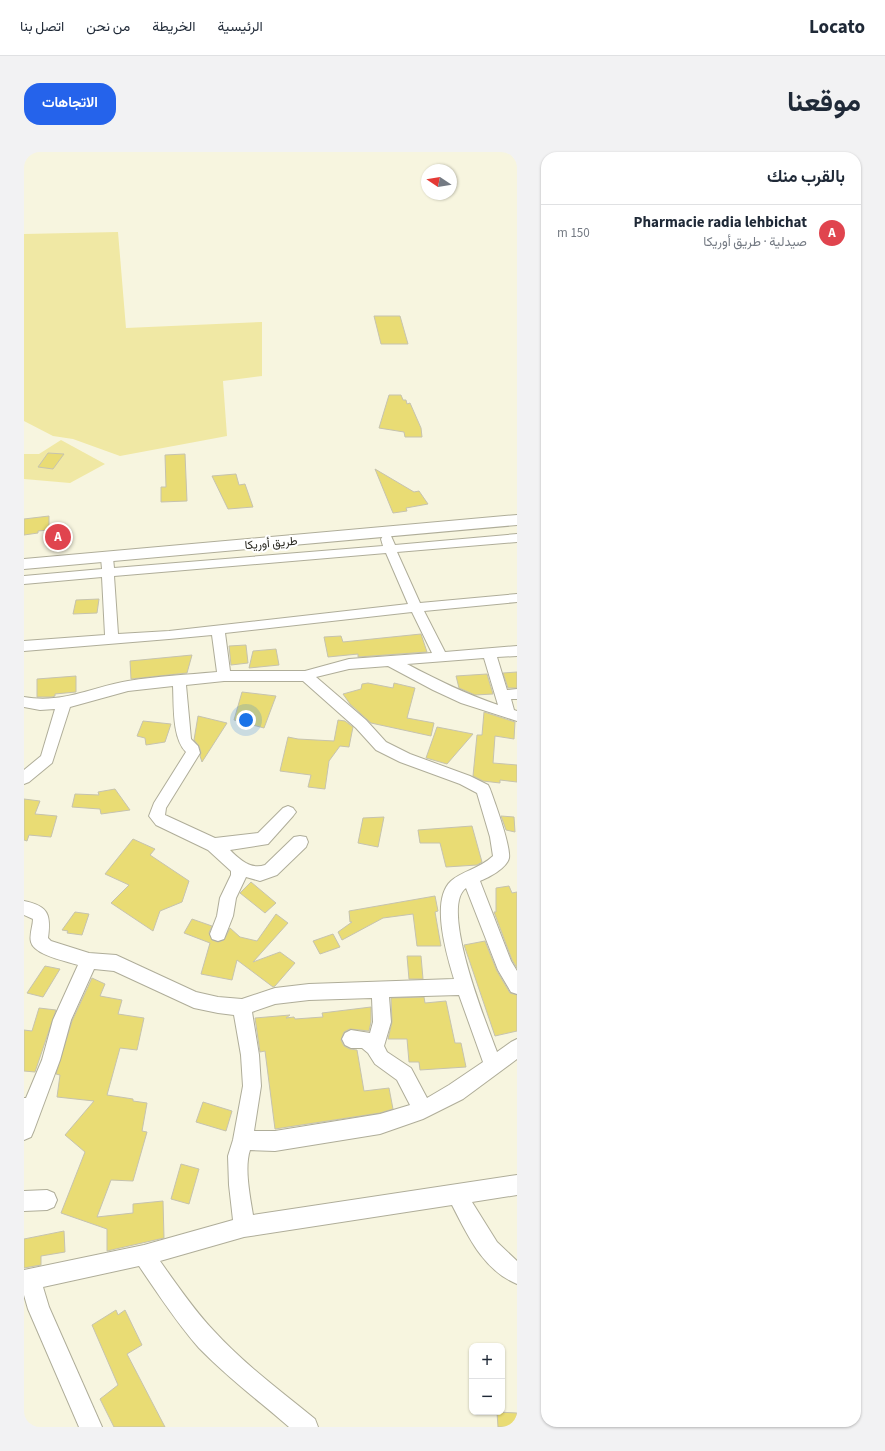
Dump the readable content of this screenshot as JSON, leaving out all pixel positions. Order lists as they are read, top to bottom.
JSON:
{
  "streets": {
    "street": ["طريق أوريكا"]
  },
  "north": "left",
  "page": {
    "header": "Locato",
    "nav": [
      "الرئيسية",
      "الخريطة",
      "من نحن",
      "اتصل بنا"
    ],
    "title": "موقعنا",
    "buttons": "الاتجاهات",
    "heading": "بالقرب منك",
    "list": [
      {
        "mark": "A",
        "name": "Pharmacie radia lehbichat",
        "note": "صيدلية · طريق أوريكا",
        "value": "150 m"
      }
    ],
    "pins": "A",
    "map_buttons": ["+", "−"]
  }
}
